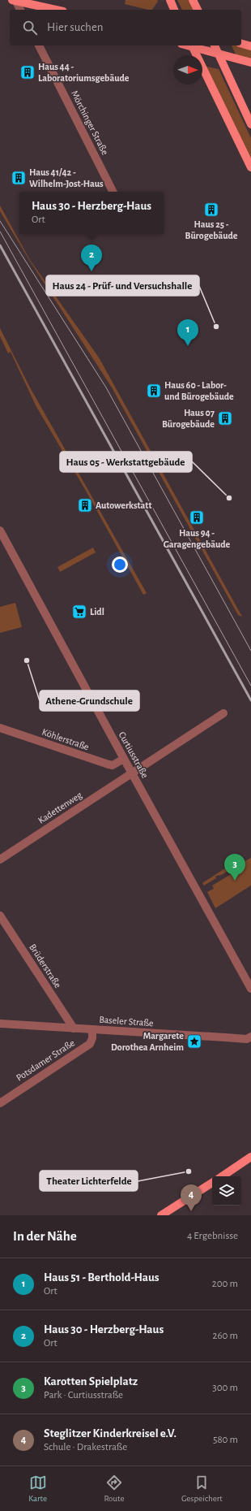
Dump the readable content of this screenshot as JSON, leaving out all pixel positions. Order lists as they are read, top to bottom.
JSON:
{
  "streets": {
    "street": [
      "Mörchinger Straße",
      "Köhlerstraße",
      "Curtiusstraße",
      "Kadettenweg",
      "Brüderstraße",
      "Baseler Straße",
      "Potsdamer Straße"
    ]
  },
  "crossings": [
    ["Köhlerstraße", "Curtiusstraße"],
    ["Curtiusstraße", "Kadettenweg"],
    ["Brüderstraße", "Baseler Straße"],
    ["Baseler Straße", "Potsdamer Straße"]
  ],
  "places": {
    "building": [
      "Haus 44 - Laboratoriumsgebäude",
      "Haus 41/42 - Wilhelm-Jost-Haus",
      "Haus 25 - Bürogebäude",
      "Haus 60 - Labor- und Bürogebäude",
      "Haus 07 Bürogebäude",
      "Autowerkstatt",
      "Haus 94 - Garagengebäude"
    ],
    "other": [
      "Haus 24 - Prüf- und Versuchshalle",
      "Haus 05 - Werkstattgebäude",
      "Athene-Grundschule",
      "Theater Lichterfelde"
    ],
    "supermarket": ["Lidl"],
    "place": ["Margarete Dorothea Arnheim"]
  },
  "north": "right",
  "page": {
    "search": "Hier suchen",
    "popup": ["Haus 30 - Herzberg-Haus", "Ort"],
    "pins": [
      "2",
      "1",
      "3",
      "4"
    ],
    "heading": ["In der Nähe", "4 Ergebnisse"],
    "list": [
      {
        "mark": "1",
        "name": "Haus 51 - Berthold-Haus",
        "note": "Ort",
        "value": "200 m"
      },
      {
        "mark": "2",
        "name": "Haus 30 - Herzberg-Haus",
        "note": "Ort",
        "value": "260 m"
      },
      {
        "mark": "3",
        "name": "Karotten Spielplatz",
        "note": "Park · Curtiusstraße",
        "value": "300 m"
      },
      {
        "mark": "4",
        "name": "Steglitzer Kinderkreisel e.V.",
        "note": "Schule · Drakestraße",
        "value": "580 m"
      }
    ],
    "nav": ["Karte", "Route", "Gespeichert"]
  }
}
